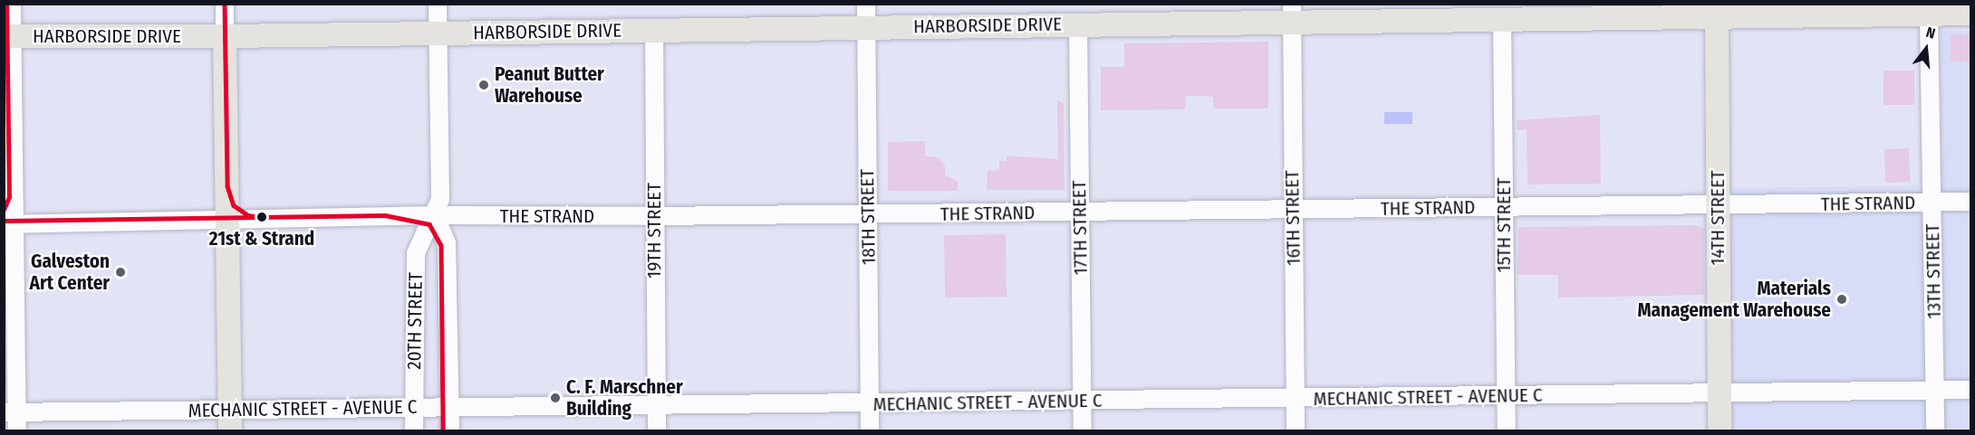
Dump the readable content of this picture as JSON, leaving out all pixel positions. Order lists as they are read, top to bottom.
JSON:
{
  "streets": {
    "main road": ["HARBORSIDE DRIVE", "14TH STREET"],
    "street": [
      "THE STRAND",
      "18TH STREET",
      "16TH STREET",
      "15TH STREET",
      "17TH STREET",
      "19TH STREET",
      "13TH STREET",
      "20TH STREET",
      "MECHANIC STREET - AVENUE C"
    ]
  },
  "crossings": [
    ["HARBORSIDE DRIVE", "18TH STREET"],
    ["HARBORSIDE DRIVE", "16TH STREET"],
    ["HARBORSIDE DRIVE", "14TH STREET"],
    ["HARBORSIDE DRIVE", "15TH STREET"],
    ["HARBORSIDE DRIVE", "17TH STREET"],
    ["HARBORSIDE DRIVE", "19TH STREET"],
    ["HARBORSIDE DRIVE", "13TH STREET"],
    ["HARBORSIDE DRIVE", "20TH STREET"],
    ["THE STRAND", "18TH STREET"],
    ["THE STRAND", "16TH STREET"],
    ["THE STRAND", "14TH STREET"],
    ["THE STRAND", "15TH STREET"],
    ["THE STRAND", "17TH STREET"],
    ["THE STRAND", "19TH STREET"],
    ["THE STRAND", "13TH STREET"],
    ["THE STRAND", "20TH STREET"],
    ["18TH STREET", "MECHANIC STREET - AVENUE C"],
    ["16TH STREET", "MECHANIC STREET - AVENUE C"],
    ["14TH STREET", "MECHANIC STREET - AVENUE C"],
    ["15TH STREET", "MECHANIC STREET - AVENUE C"],
    ["17TH STREET", "MECHANIC STREET - AVENUE C"],
    ["19TH STREET", "MECHANIC STREET - AVENUE C"],
    ["13TH STREET", "MECHANIC STREET - AVENUE C"],
    ["20TH STREET", "MECHANIC STREET - AVENUE C"]
  ],
  "places": [
    "Peanut Butter Warehouse",
    "21st & Strand",
    "Galveston Art Center",
    "Materials Management Warehouse",
    "C. F. Marschner Building"
  ],
  "north": "top"
}
